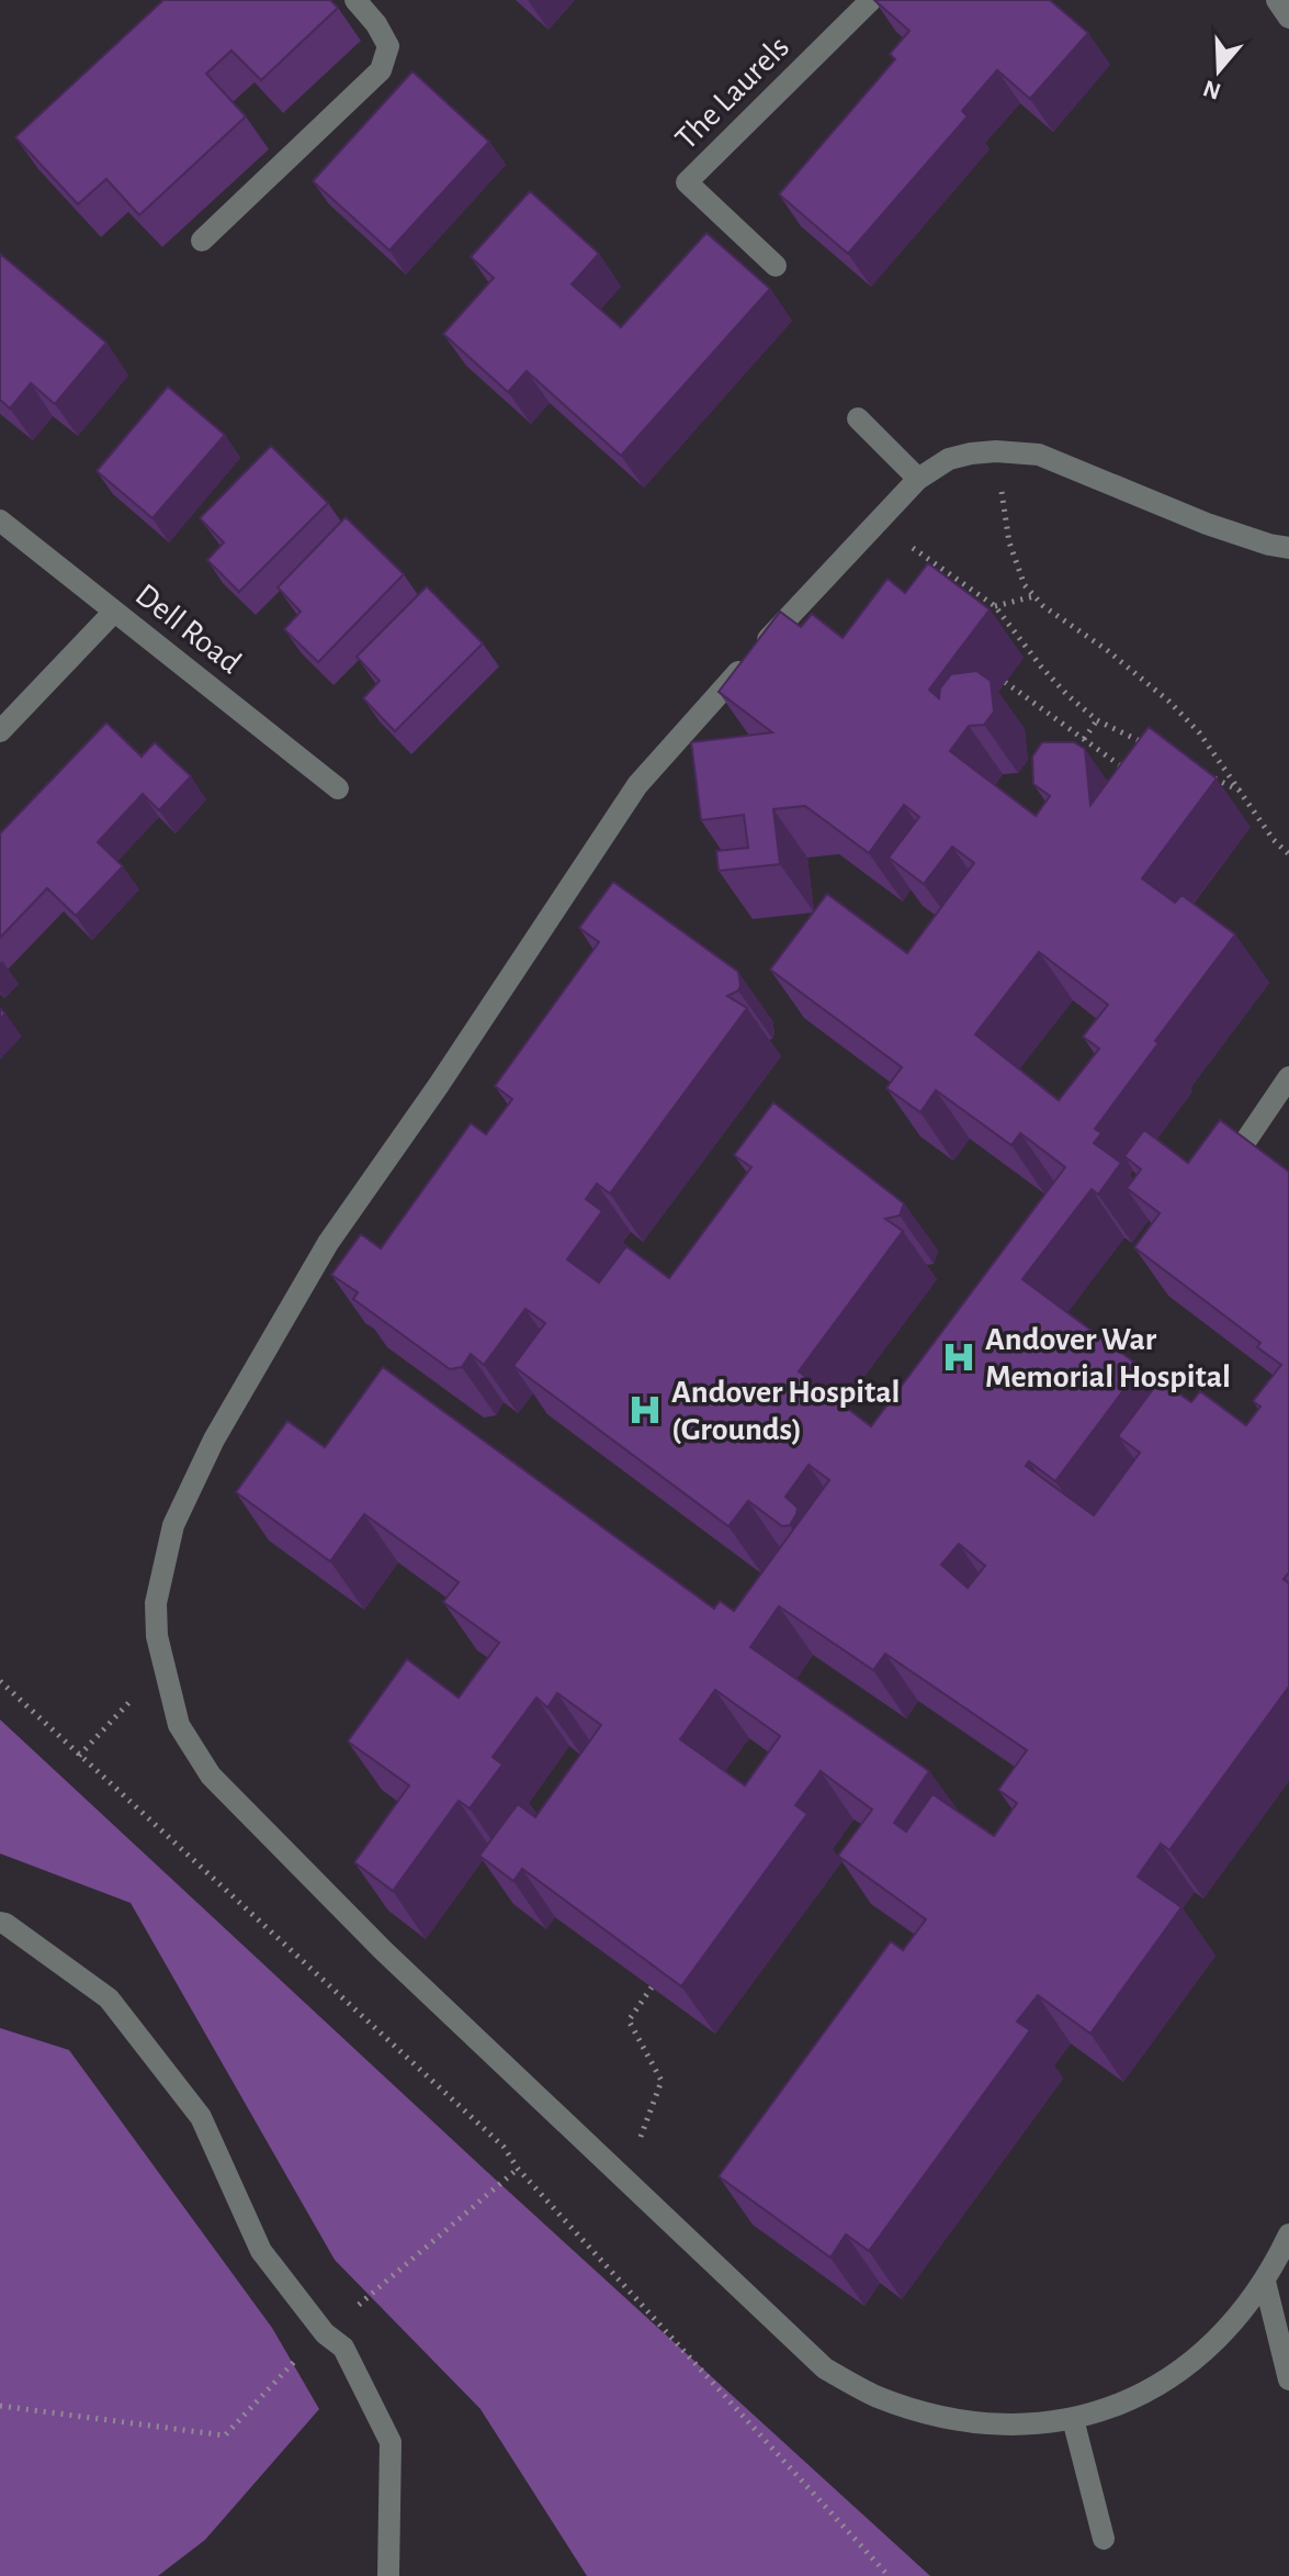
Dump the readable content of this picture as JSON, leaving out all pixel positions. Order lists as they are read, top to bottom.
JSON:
{
  "streets": {
    "street": ["The Laurels", "Dell Road"]
  },
  "places": {
    "hospital": ["Andover War Memorial Hospital", "Andover Hospital (Grounds)"]
  },
  "north": "bottom"
}
